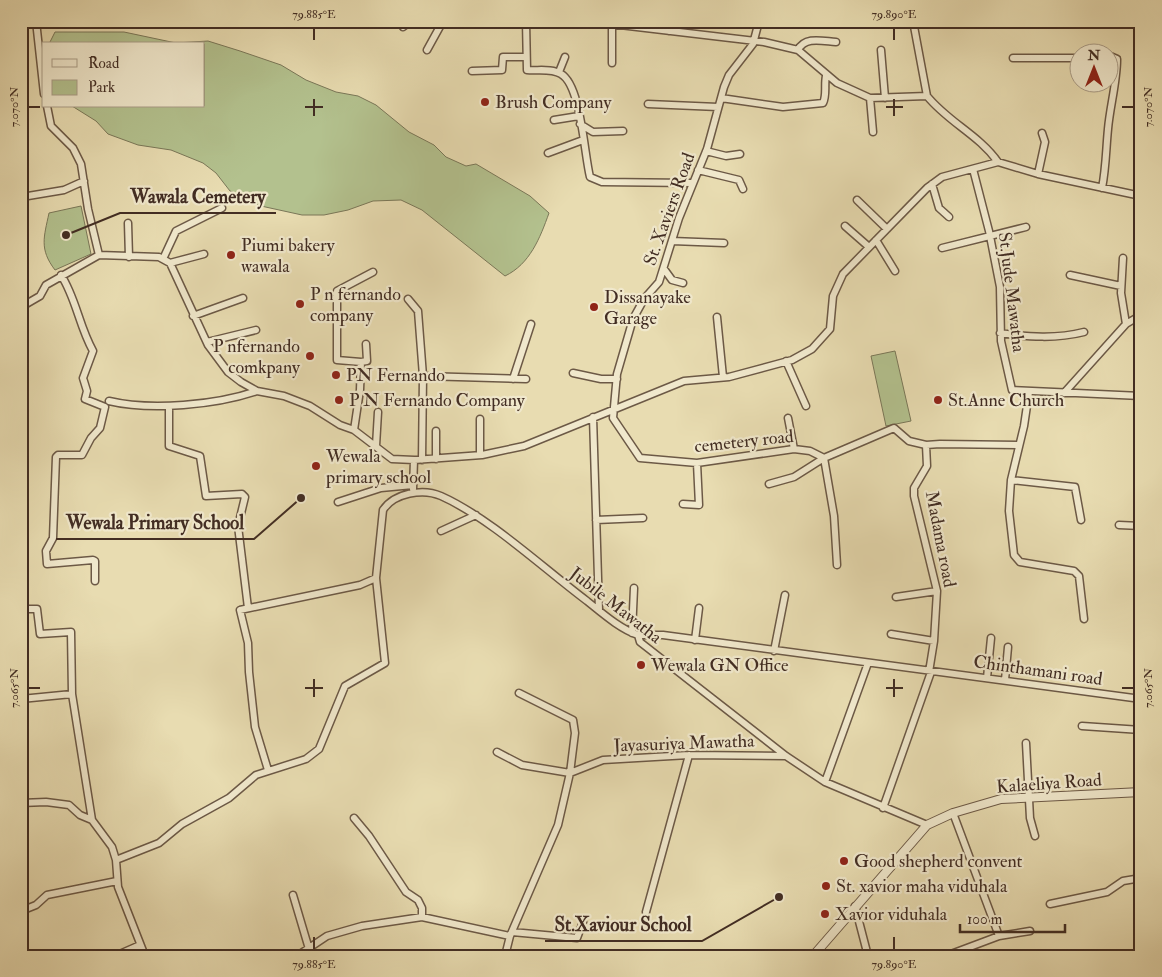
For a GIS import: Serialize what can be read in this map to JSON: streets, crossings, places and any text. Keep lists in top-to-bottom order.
{
  "streets": {
    "street": [
      "St. Xaviers Road",
      "St.Jude Mawatha",
      "cemetery road",
      "Madama road",
      "Jubile Mawatha",
      "Chinthamani road",
      "Jayasuriya Mawatha",
      "Kalaeliya Road"
    ]
  },
  "crossings": [
    ["St. Xaviers Road", "cemetery road"],
    ["Madama road", "Jubile Mawatha"],
    ["Madama road", "Chinthamani road"],
    ["Jubile Mawatha", "Chinthamani road"],
    ["Jubile Mawatha", "Jayasuriya Mawatha"],
    ["Jubile Mawatha", "Kalaeliya Road"]
  ],
  "places": [
    "Brush Company",
    "Wawala Cemetery",
    "Piumi bakery wawala",
    "P n fernando company",
    "Dissanayake Garage",
    "P nfernando comkpany",
    "PN Fernando",
    "P N Fernando Company",
    "St.Anne Church",
    "Wewala primary school",
    "Wewala Primary School",
    "Wewala GN Office",
    "Good shepherd convent",
    "St. xavior maha viduhala",
    "St.Xaviour School",
    "Xavior viduhala"
  ],
  "legend": ["Road", "Park"],
  "scale_bar": "100 m",
  "north": "top",
  "coordinates": [
    "79.885°E",
    "79.890°E",
    "7.070°N",
    "7.065°N"
  ]
}
